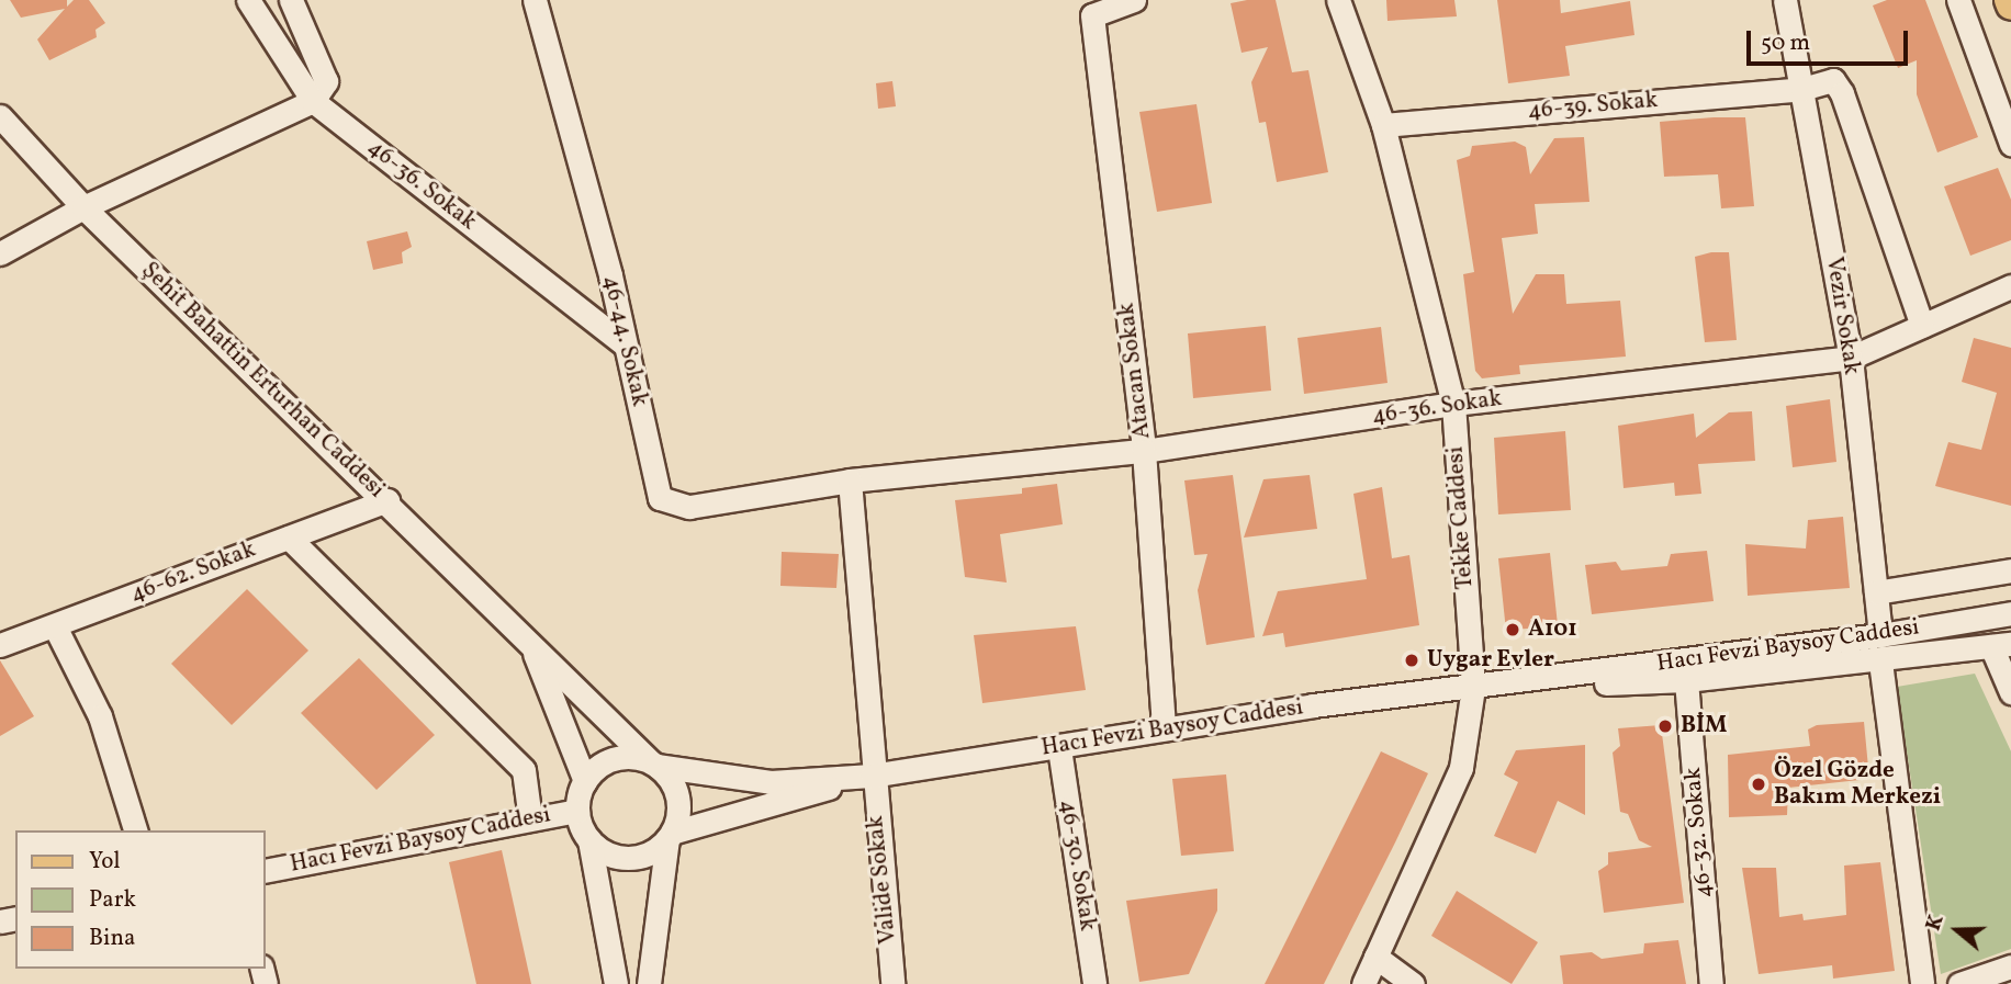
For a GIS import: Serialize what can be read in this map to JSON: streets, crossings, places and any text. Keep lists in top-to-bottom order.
{
  "streets": {
    "street": [
      "46-39. Sokak",
      "46-36. Sokak",
      "Vezir Sokak",
      "46-44. Sokak",
      "Atacan Sokak",
      "Şehit Bahattin Erturhan Caddesi",
      "Tekke Caddesi",
      "46-62. Sokak",
      "Hacı Fevzi Baysoy Caddesi",
      "46-32. Sokak",
      "46-30. Sokak",
      "Valide Sokak"
    ]
  },
  "crossings": [
    ["46-39. Sokak", "46-36. Sokak"],
    ["46-39. Sokak", "Vezir Sokak"],
    ["46-39. Sokak", "Tekke Caddesi"],
    ["46-36. Sokak", "Vezir Sokak"],
    ["46-36. Sokak", "46-44. Sokak"],
    ["46-36. Sokak", "Atacan Sokak"],
    ["46-36. Sokak", "Tekke Caddesi"],
    ["46-36. Sokak", "Valide Sokak"],
    ["Vezir Sokak", "Hacı Fevzi Baysoy Caddesi"],
    ["46-44. Sokak", "Valide Sokak"],
    ["Atacan Sokak", "Hacı Fevzi Baysoy Caddesi"],
    ["Şehit Bahattin Erturhan Caddesi", "46-62. Sokak"],
    ["Şehit Bahattin Erturhan Caddesi", "Hacı Fevzi Baysoy Caddesi"],
    ["Tekke Caddesi", "Hacı Fevzi Baysoy Caddesi"],
    ["Hacı Fevzi Baysoy Caddesi", "46-32. Sokak"],
    ["Hacı Fevzi Baysoy Caddesi", "46-30. Sokak"],
    ["Hacı Fevzi Baysoy Caddesi", "Valide Sokak"]
  ],
  "places": [
    "A101",
    "Uygar Evler",
    "BİM",
    "Özel Gözde Bakım Merkezi"
  ],
  "legend": ["Yol", "Park", "Bina"],
  "scale_bar": "50 m",
  "north": "left"
}
